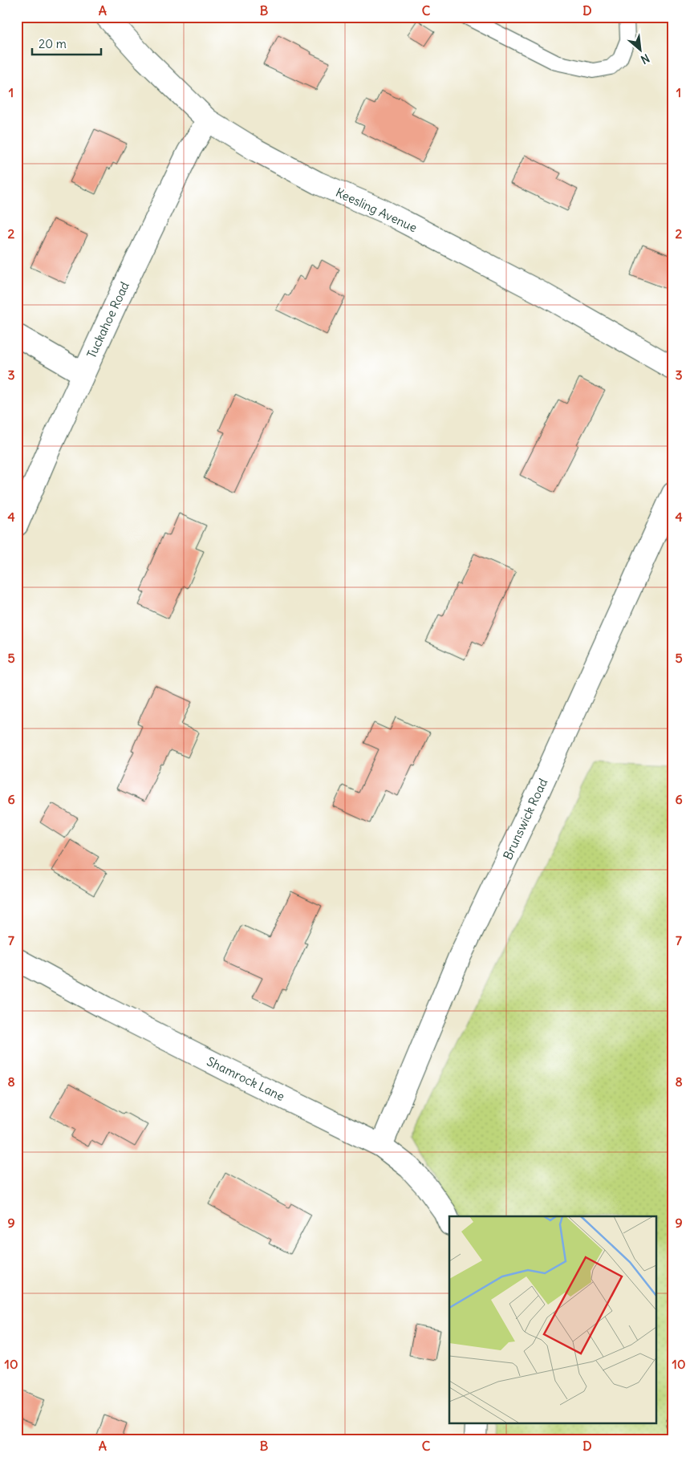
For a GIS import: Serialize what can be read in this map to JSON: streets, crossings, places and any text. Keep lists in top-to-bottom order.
{
  "streets": {
    "street": [
      "Keesling Avenue",
      "Tuckahoe Road",
      "Brunswick Road",
      "Shamrock Lane"
    ]
  },
  "crossings": [
    ["Keesling Avenue", "Tuckahoe Road"],
    ["Brunswick Road", "Shamrock Lane"]
  ],
  "scale_bar": "20 m",
  "north": "bottom right",
  "grid": {
    "columns": [
      "A",
      "B",
      "C",
      "D"
    ],
    "rows": [
      "1",
      "2",
      "3",
      "4",
      "5",
      "6",
      "7",
      "8",
      "9",
      "10"
    ]
  }
}
